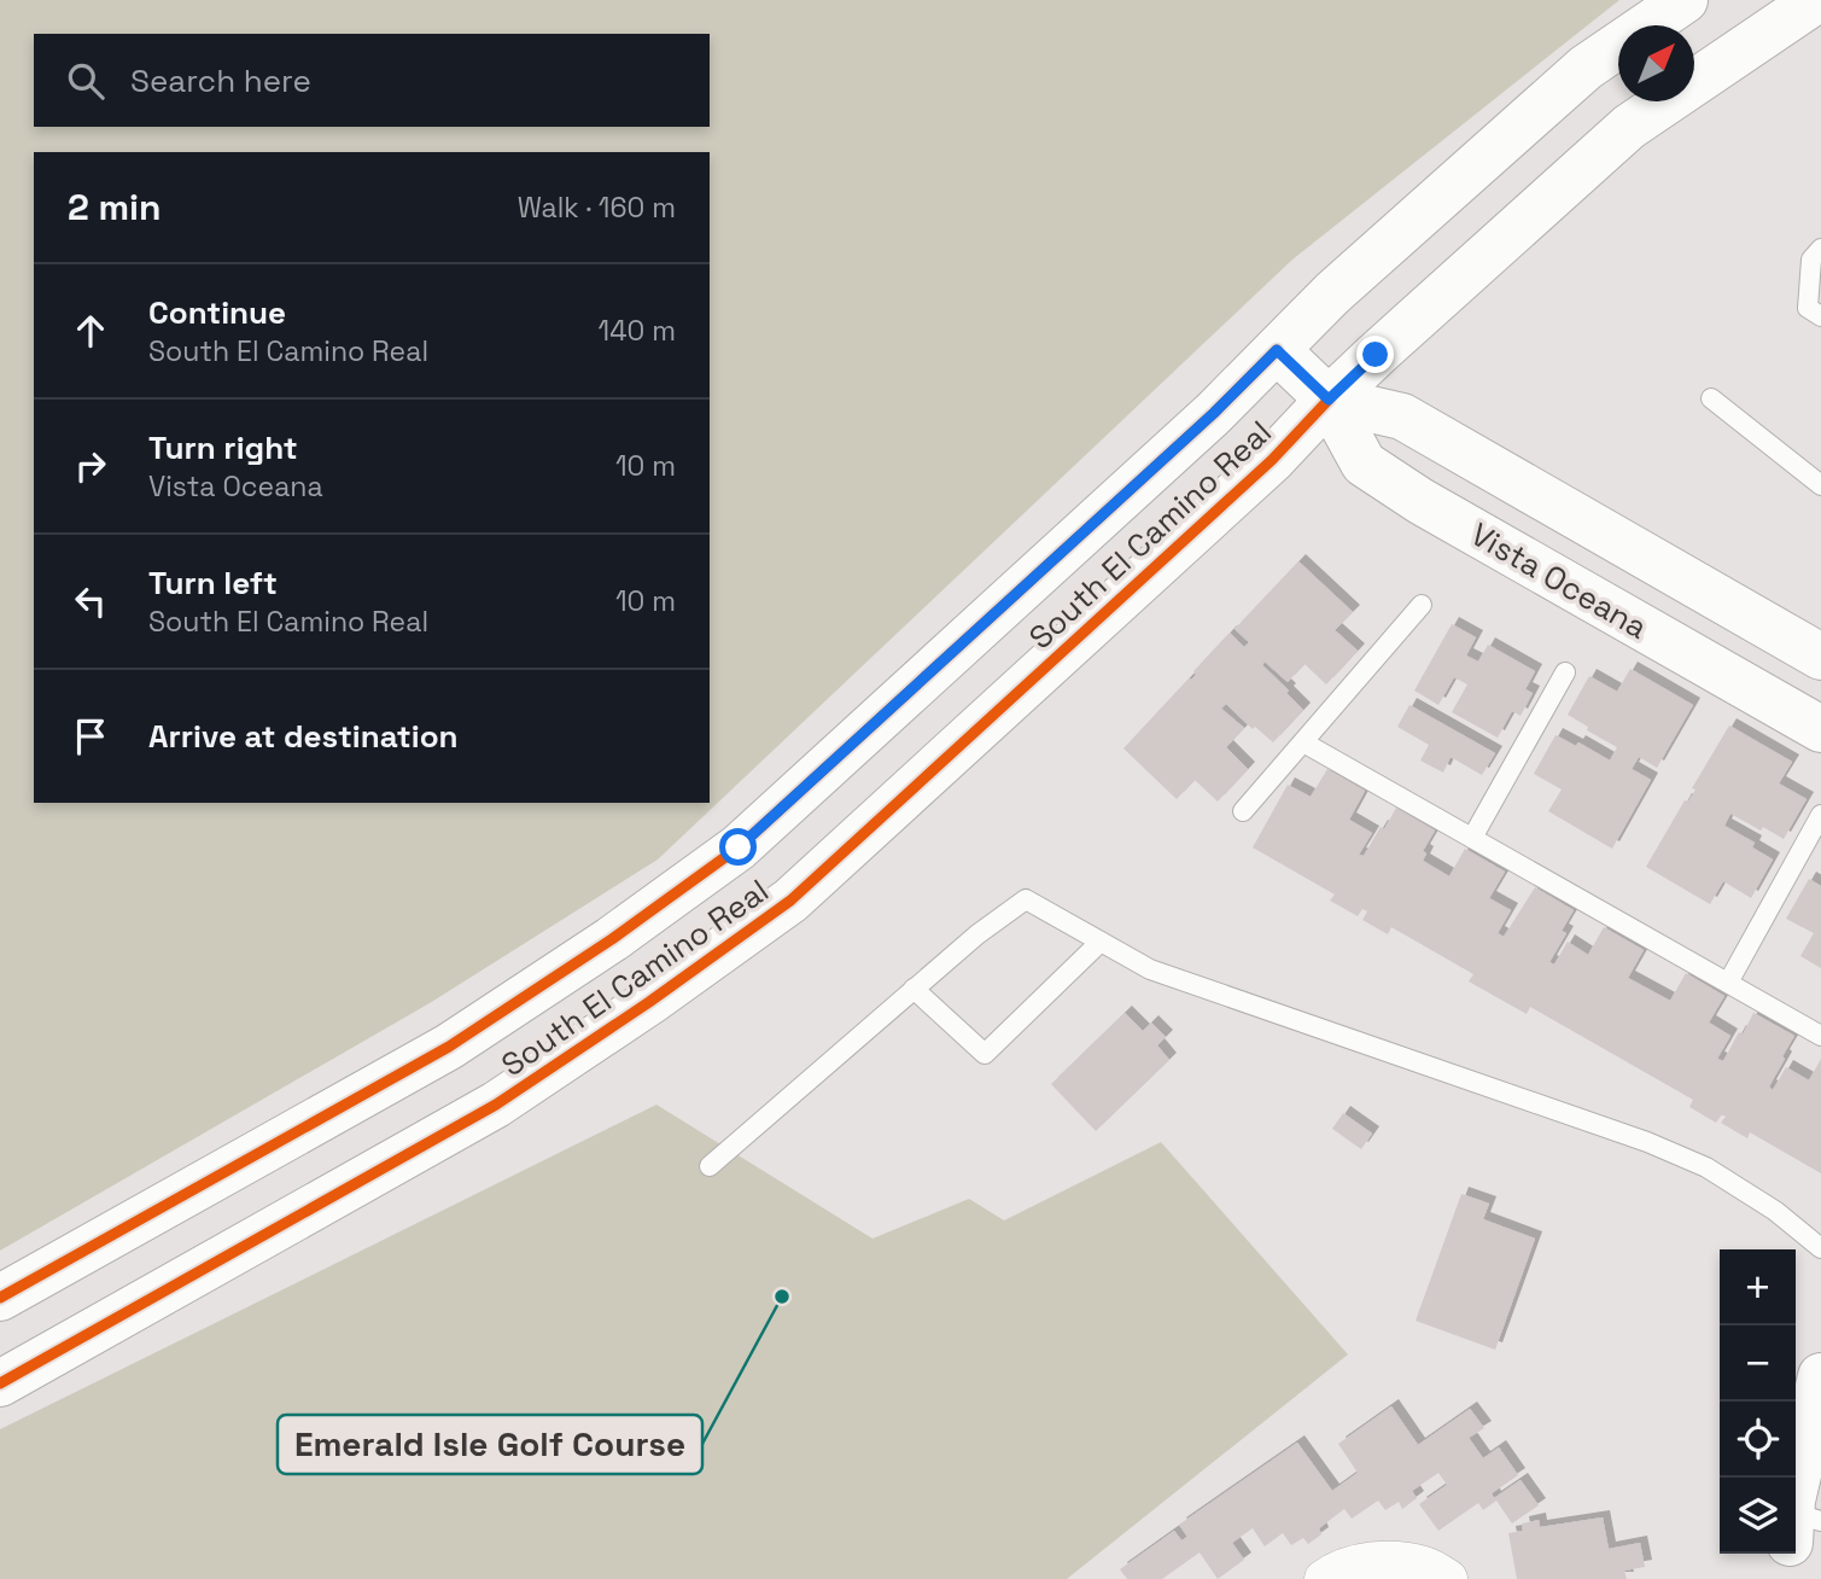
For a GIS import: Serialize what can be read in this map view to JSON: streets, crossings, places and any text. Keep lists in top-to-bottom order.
{
  "streets": {
    "main road": ["South El Camino Real", "Vista Oceana"]
  },
  "crossings": [
    ["South El Camino Real", "Vista Oceana"]
  ],
  "places": ["Emerald Isle Golf Course"],
  "north": "top right",
  "page": {
    "search": "Search here",
    "heading": ["2 min", "Walk · 160 m"],
    "list": [
      ["Continue", "South El Camino Real", "140 m"],
      ["Turn right", "Vista Oceana", "10 m"],
      ["Turn left", "South El Camino Real", "10 m"],
      "Arrive at destination"
    ],
    "map_buttons": ["+", "−"]
  }
}
